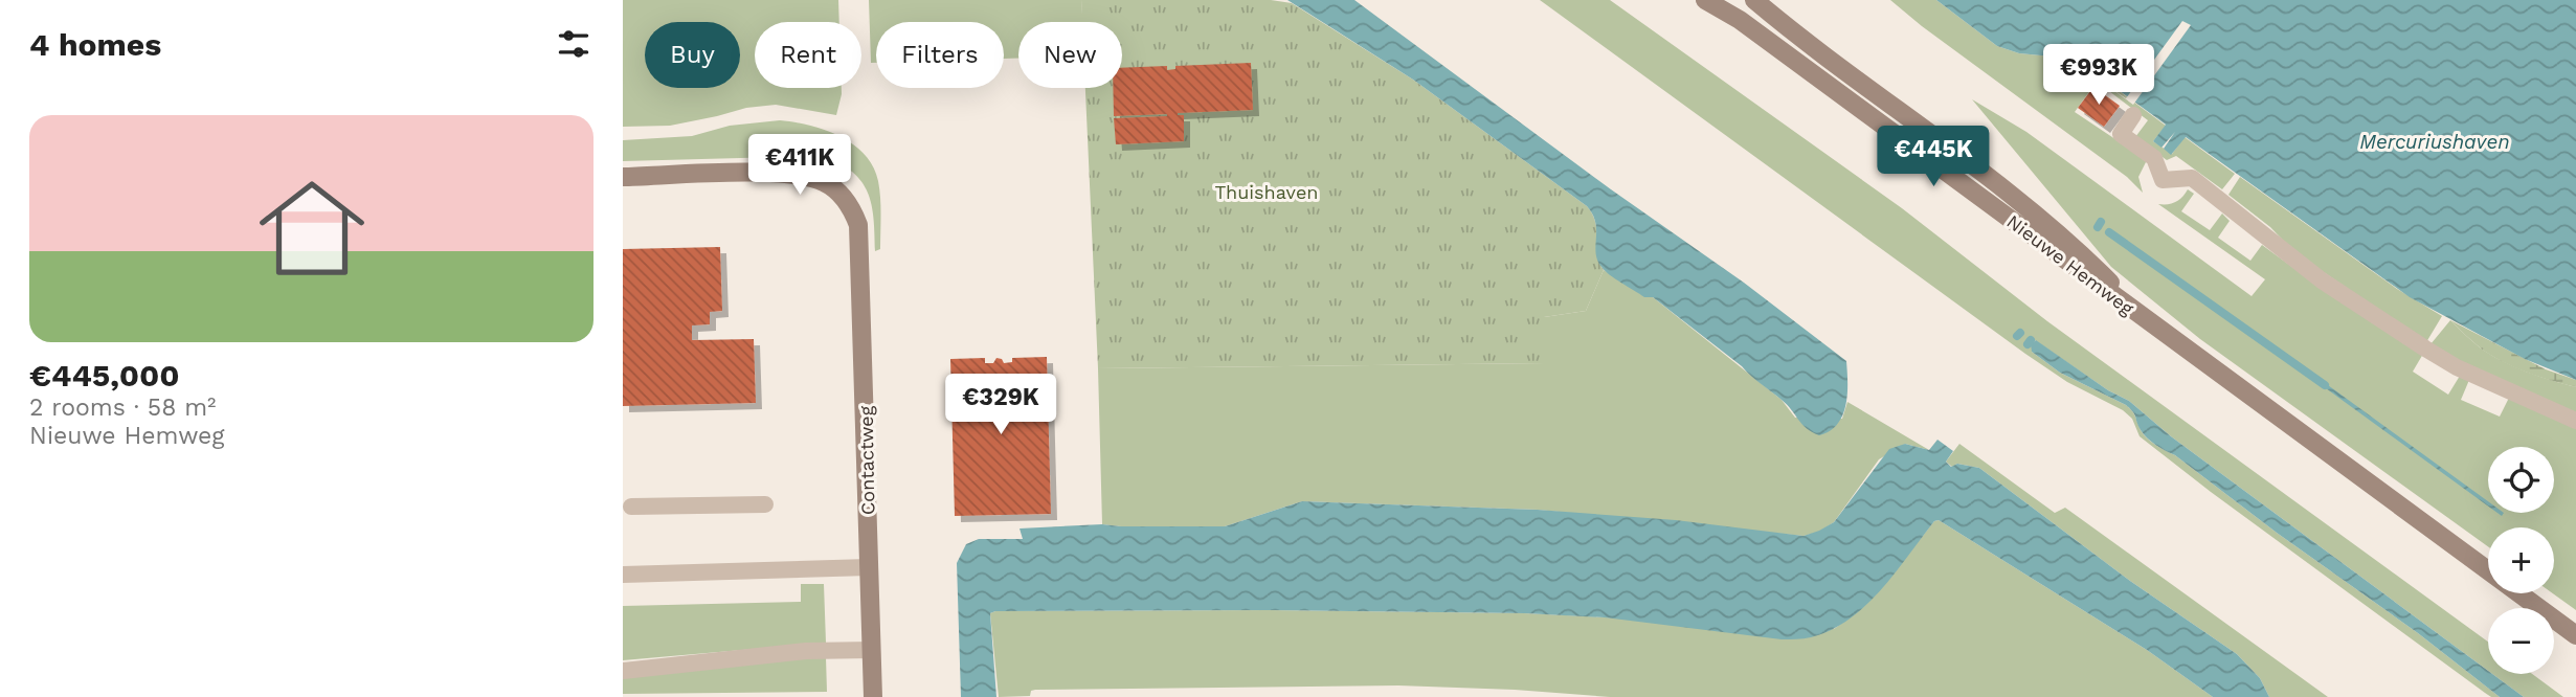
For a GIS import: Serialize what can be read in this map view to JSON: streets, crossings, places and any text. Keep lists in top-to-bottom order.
{
  "streets": {
    "main road": ["Nieuwe Hemweg", "Contactweg"]
  },
  "water": ["Mercuriushaven"],
  "parks": ["Thuishaven"],
  "page": {
    "heading": "4 homes",
    "chip": [
      "Buy",
      "Rent",
      "Filters",
      "New"
    ],
    "price": [
      "€993K",
      "€445K",
      "€411K",
      "€329K"
    ],
    "list": [
      {
        "name": "€445,000",
        "note": "2 rooms · 58 m² · Nieuwe Hemweg"
      }
    ],
    "map_buttons": ["+", "−"]
  }
}
